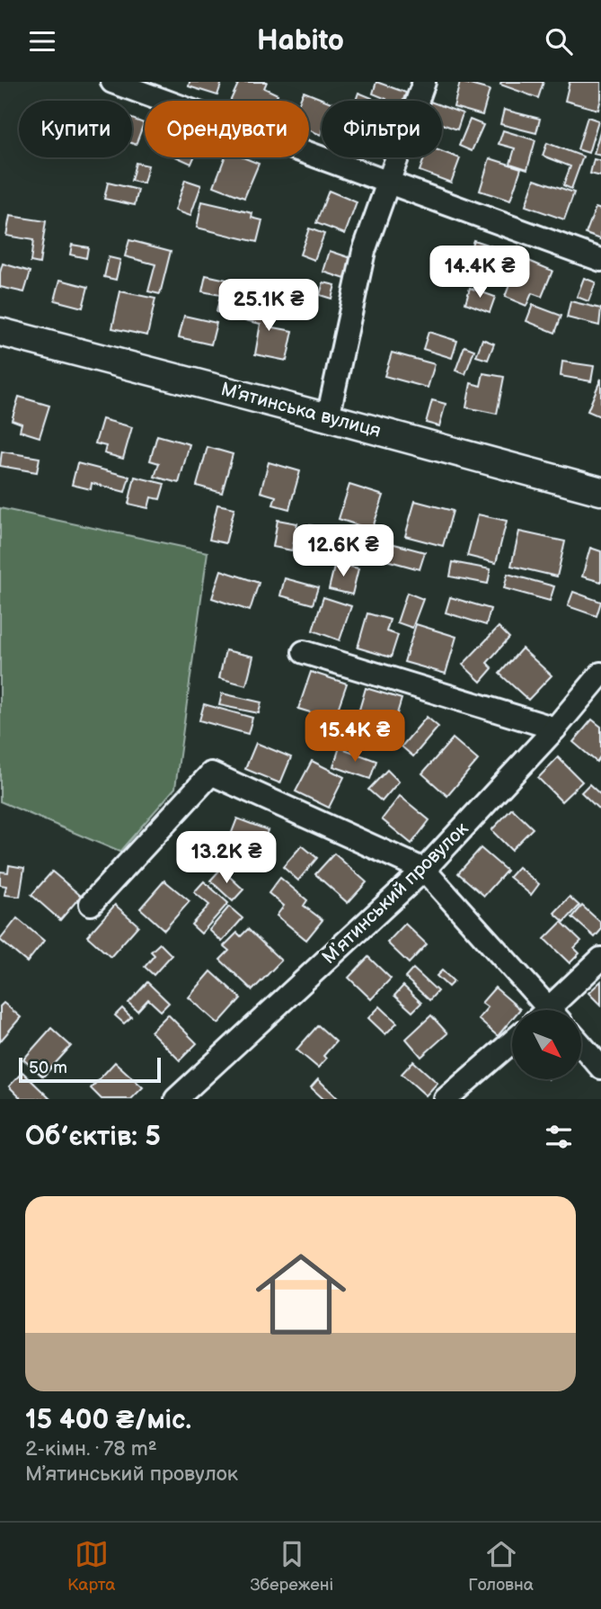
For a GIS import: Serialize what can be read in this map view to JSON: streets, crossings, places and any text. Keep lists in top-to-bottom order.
{
  "streets": {
    "street": ["Мʼятинська вулиця", "Мʼятинський провулок"]
  },
  "scale_bar": "50 m",
  "north": "bottom right",
  "page": {
    "header": "Habito",
    "chip": ["Купити", "Орендувати", "Фільтри"],
    "price": [
      "14.4K ₴",
      "25.1K ₴",
      "12.6K ₴",
      "15.4K ₴",
      "13.2K ₴"
    ],
    "scale": "50 m",
    "heading": "Об’єктів: 5",
    "list": [
      {
        "name": "15 400 ₴/міс.",
        "note": "2-кімн. · 78 m² · Мʼятинський провулок"
      }
    ],
    "tabs": ["Карта", "Збережені", "Головна"]
  }
}
